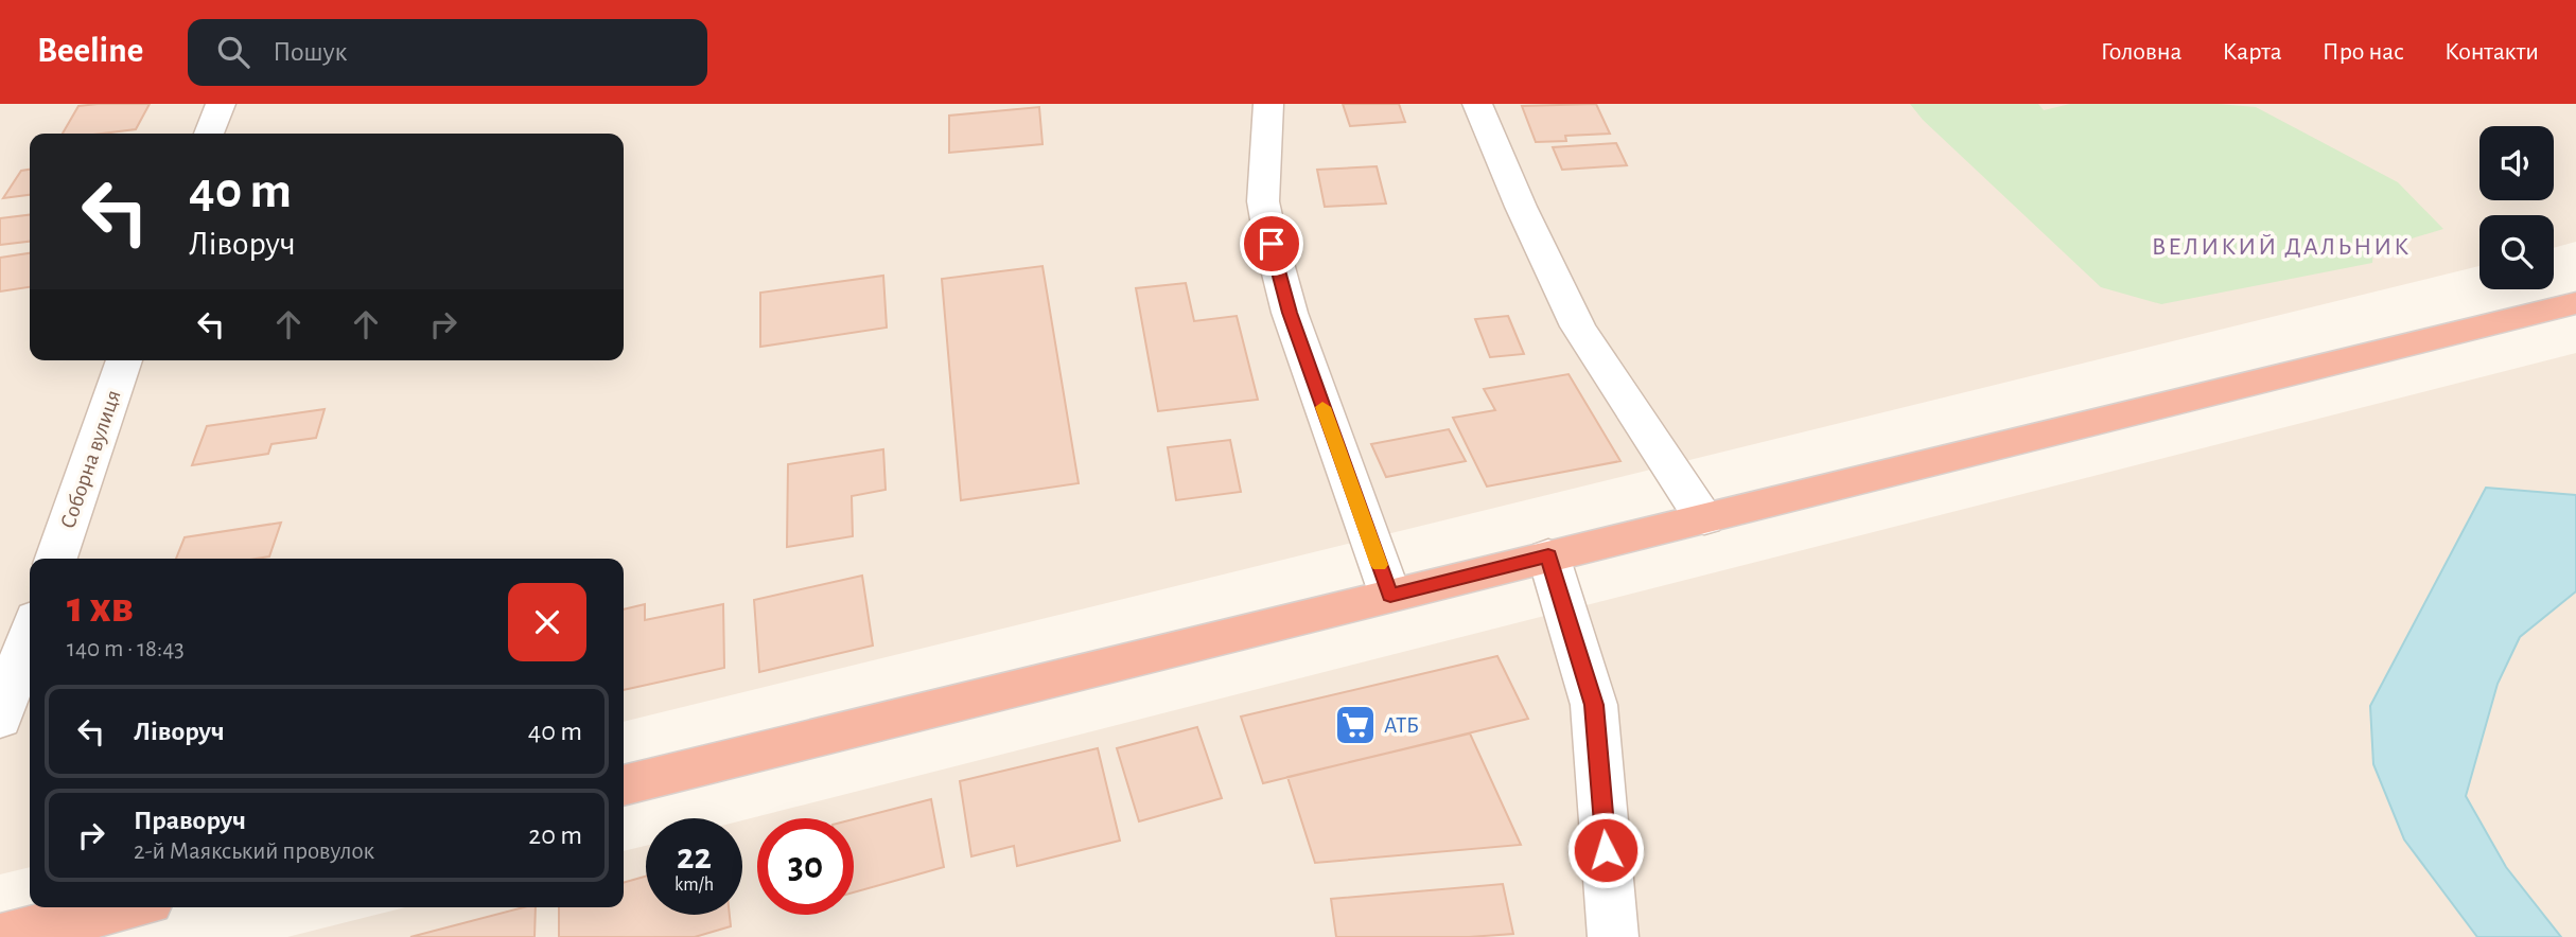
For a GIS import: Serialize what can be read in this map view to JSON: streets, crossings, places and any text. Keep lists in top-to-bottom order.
{
  "streets": {
    "street": ["Соборна вулиця"]
  },
  "districts": ["ВЕЛИКИЙ ДАЛЬНИК"],
  "places": {
    "supermarket": ["АТБ"]
  },
  "page": {
    "header": "Beeline",
    "search": "Пошук",
    "nav": [
      "Головна",
      "Карта",
      "Про нас",
      "Контакти"
    ],
    "turn": ["40 m", "Ліворуч"],
    "heading": ["1 хв", "140 m · 18:43"],
    "list": [
      {
        "name": "Ліворуч",
        "value": "40 m"
      },
      {
        "name": "Праворуч",
        "note": "2-й Маякський провулок",
        "value": "20 m"
      }
    ],
    "speed": "22 km/h",
    "limit": "30"
  }
}
